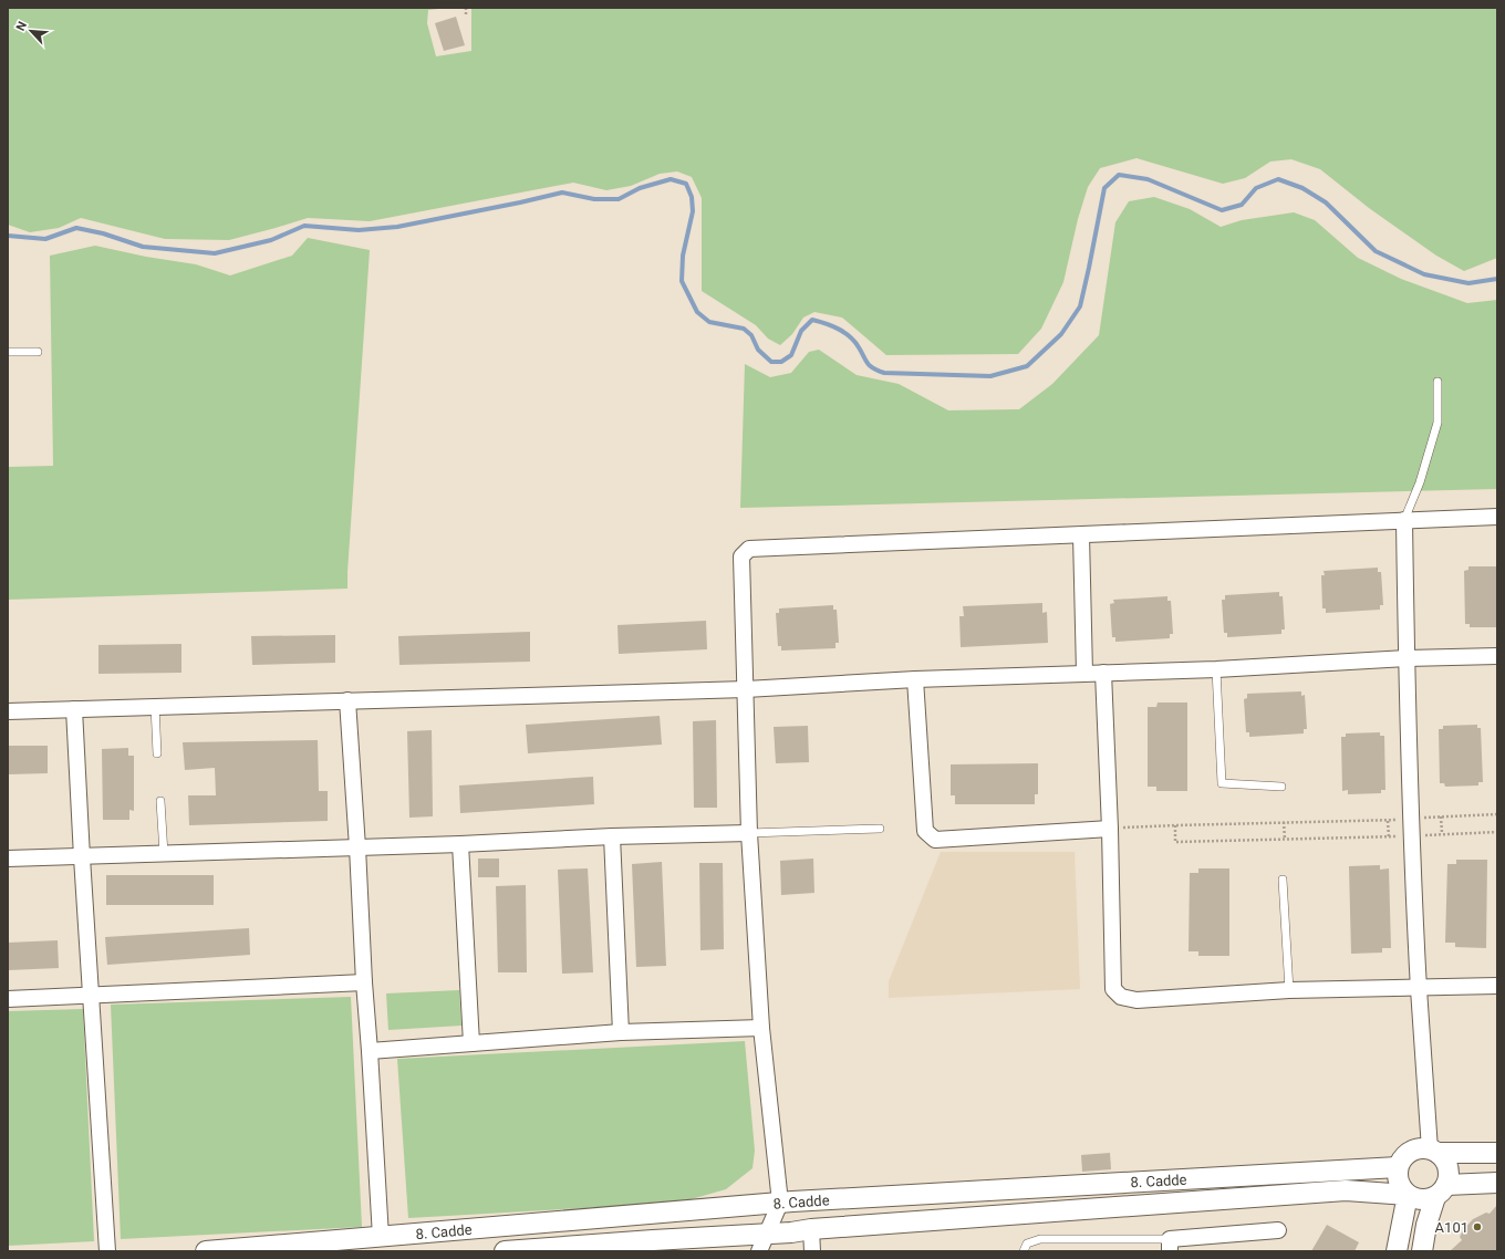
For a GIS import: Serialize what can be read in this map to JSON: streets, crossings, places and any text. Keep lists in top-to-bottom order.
{
  "streets": {
    "street": ["8. Cadde"]
  },
  "places": ["A101"],
  "north": "top left"
}
